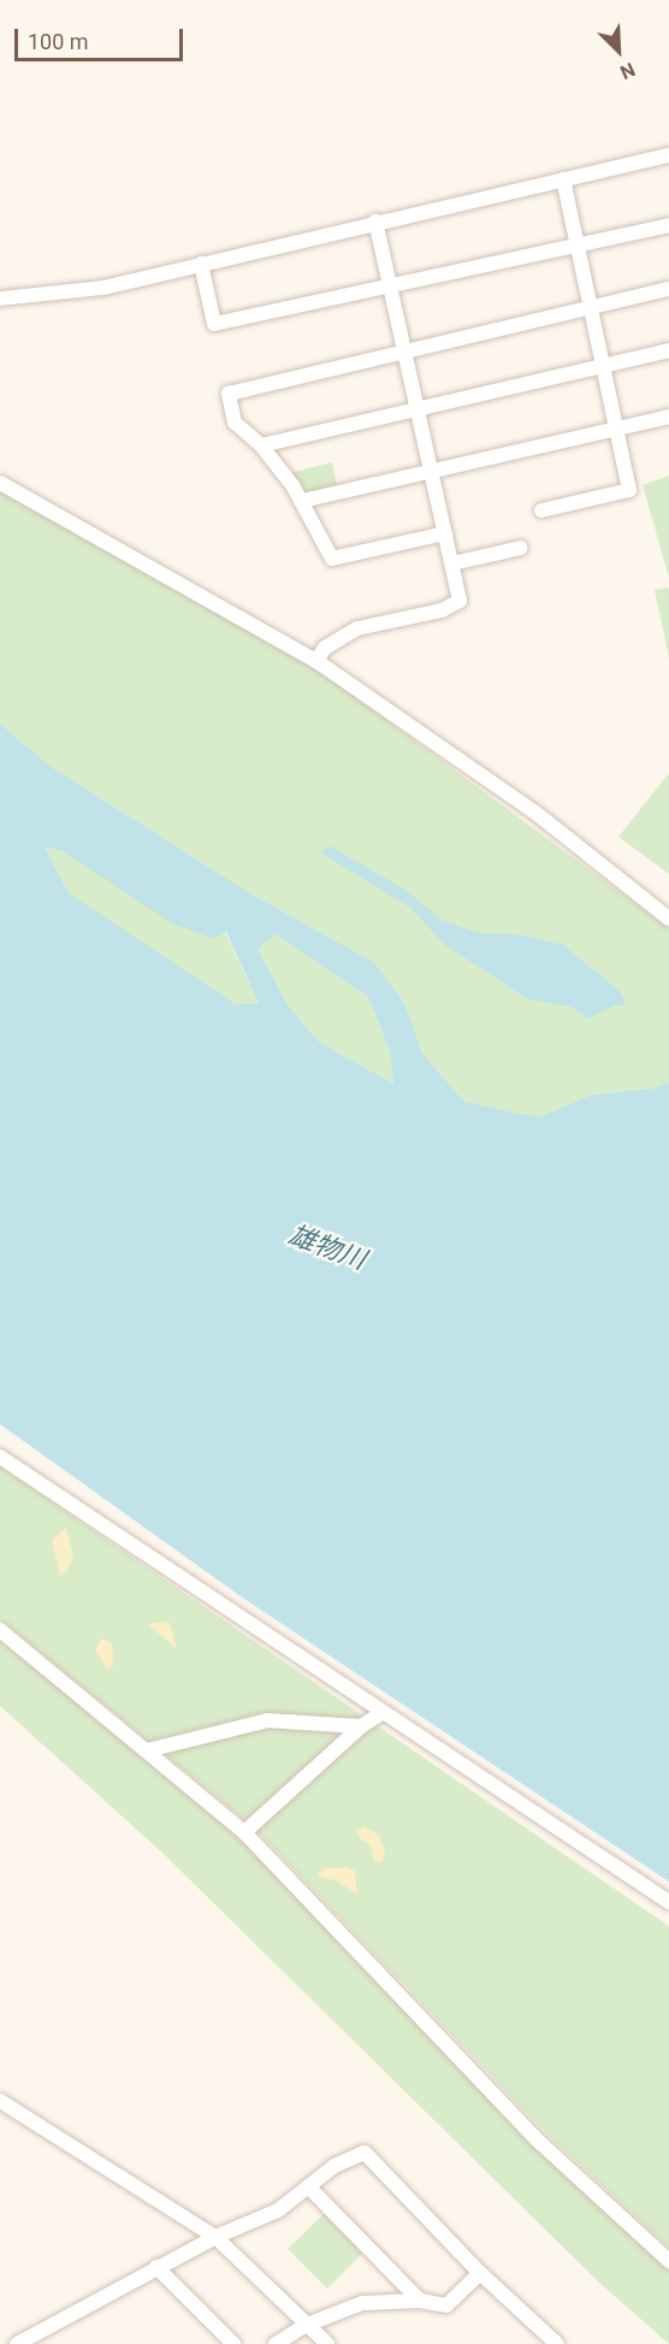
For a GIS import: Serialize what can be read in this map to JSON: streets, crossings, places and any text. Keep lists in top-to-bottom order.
{
  "water": ["雄物川"],
  "scale_bar": "100 m",
  "north": "bottom right"
}
